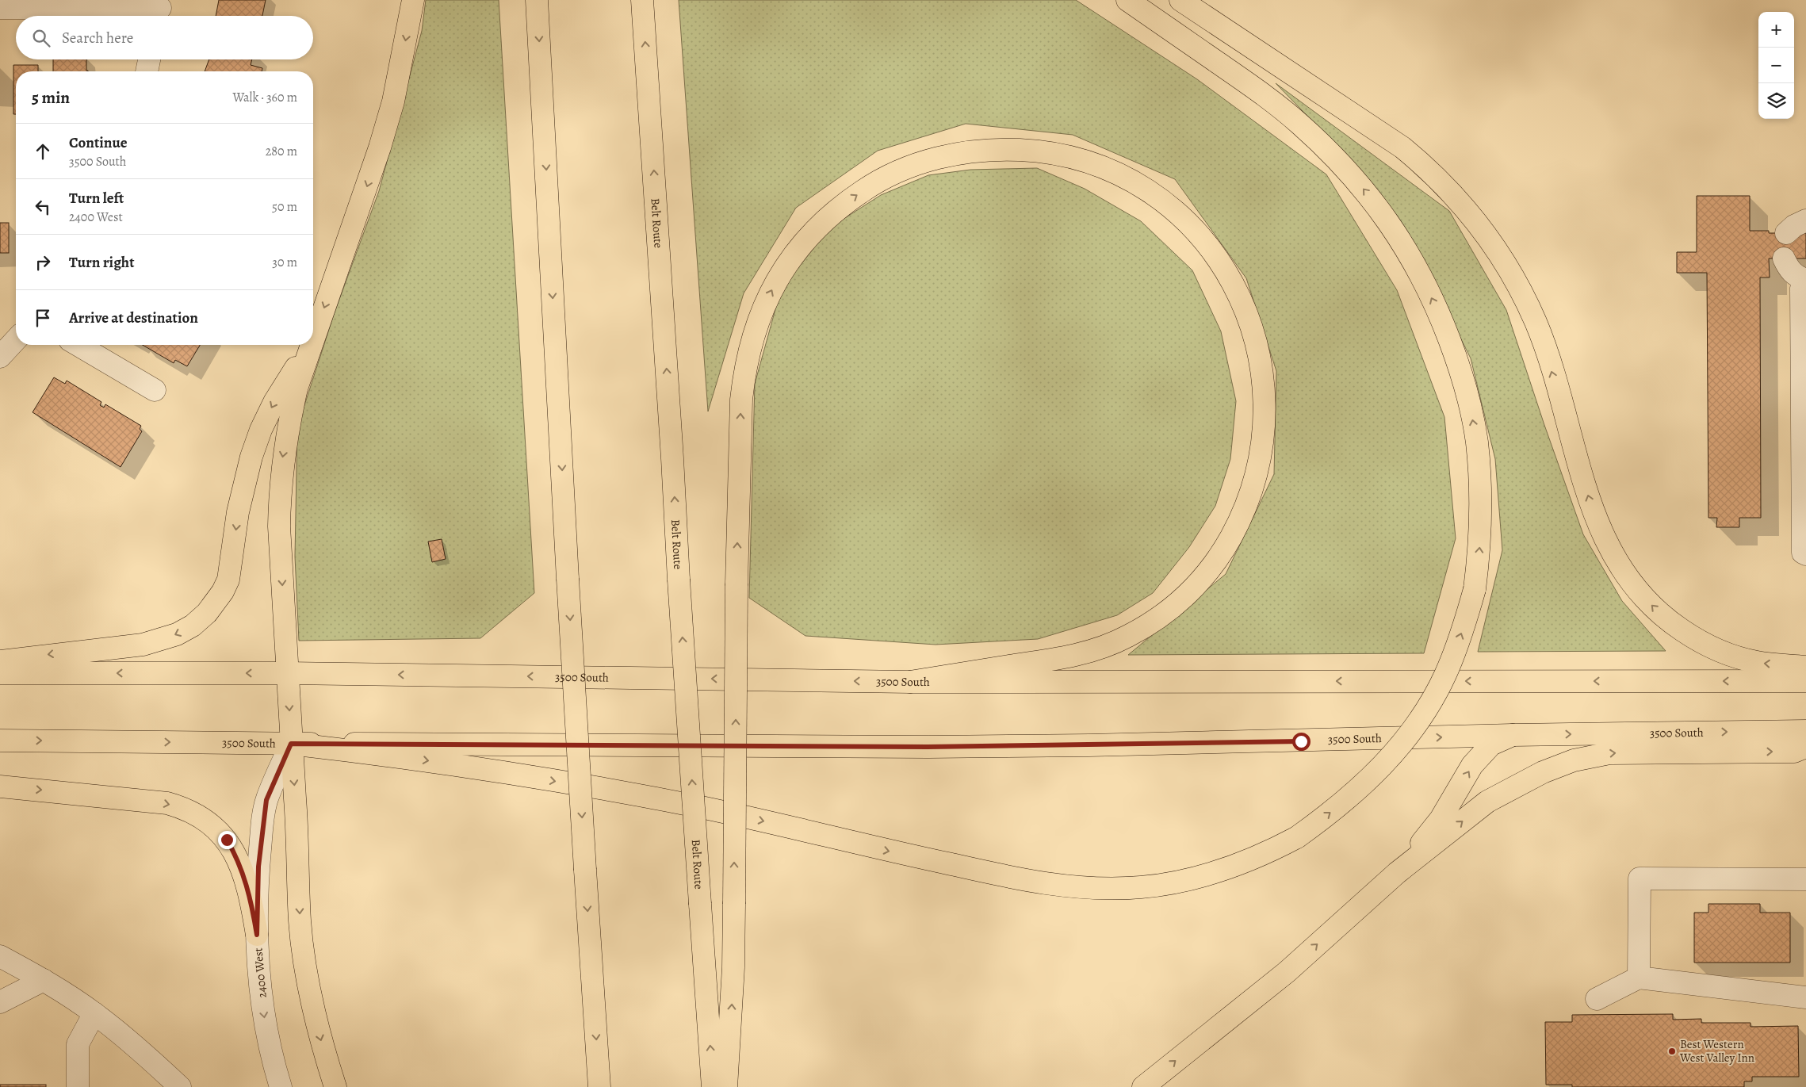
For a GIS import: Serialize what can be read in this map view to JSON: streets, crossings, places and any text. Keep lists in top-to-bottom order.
{
  "streets": {
    "main road": ["Belt Route", "3500 South"],
    "street": ["2400 West"]
  },
  "crossings": [
    ["3500 South", "2400 West"]
  ],
  "places": ["Best Western West Valley Inn"],
  "page": {
    "map_buttons": ["+", "−"],
    "search": "Search here",
    "heading": ["5 min", "Walk · 360 m"],
    "list": [
      ["Continue", "3500 South", "280 m"],
      ["Turn left", "2400 West", "50 m"],
      ["Turn right", "30 m"],
      "Arrive at destination"
    ]
  }
}
